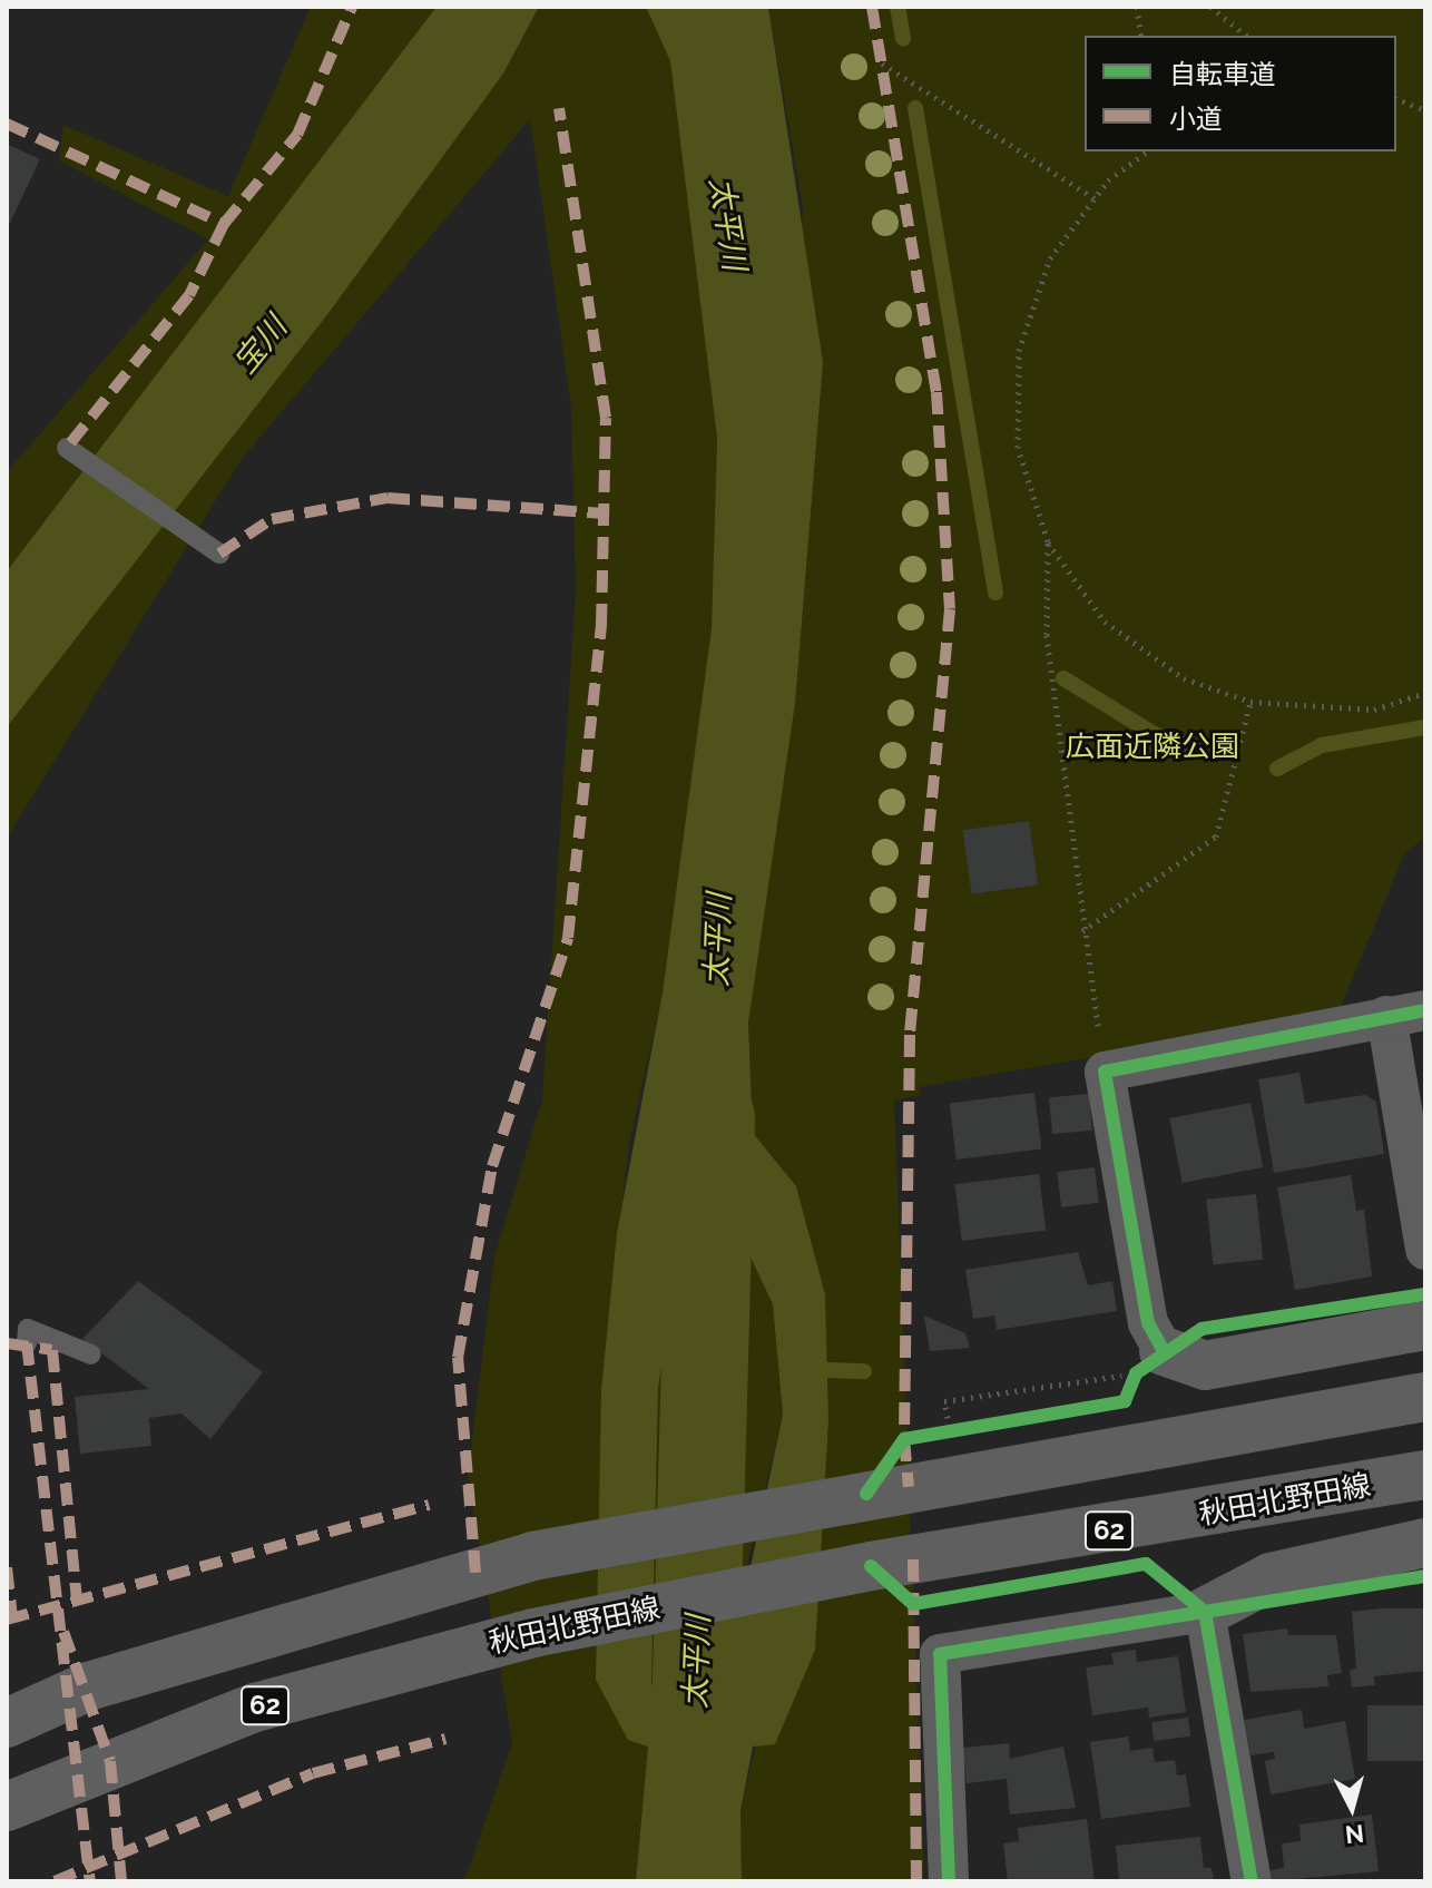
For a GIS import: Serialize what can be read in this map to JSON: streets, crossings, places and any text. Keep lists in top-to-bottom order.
{
  "streets": {
    "main road": ["秋田北野田線", "62"]
  },
  "water": ["太平川", "宝川"],
  "parks": ["広面近隣公園"],
  "legend": ["自転車道", "小道"],
  "north": "bottom"
}
